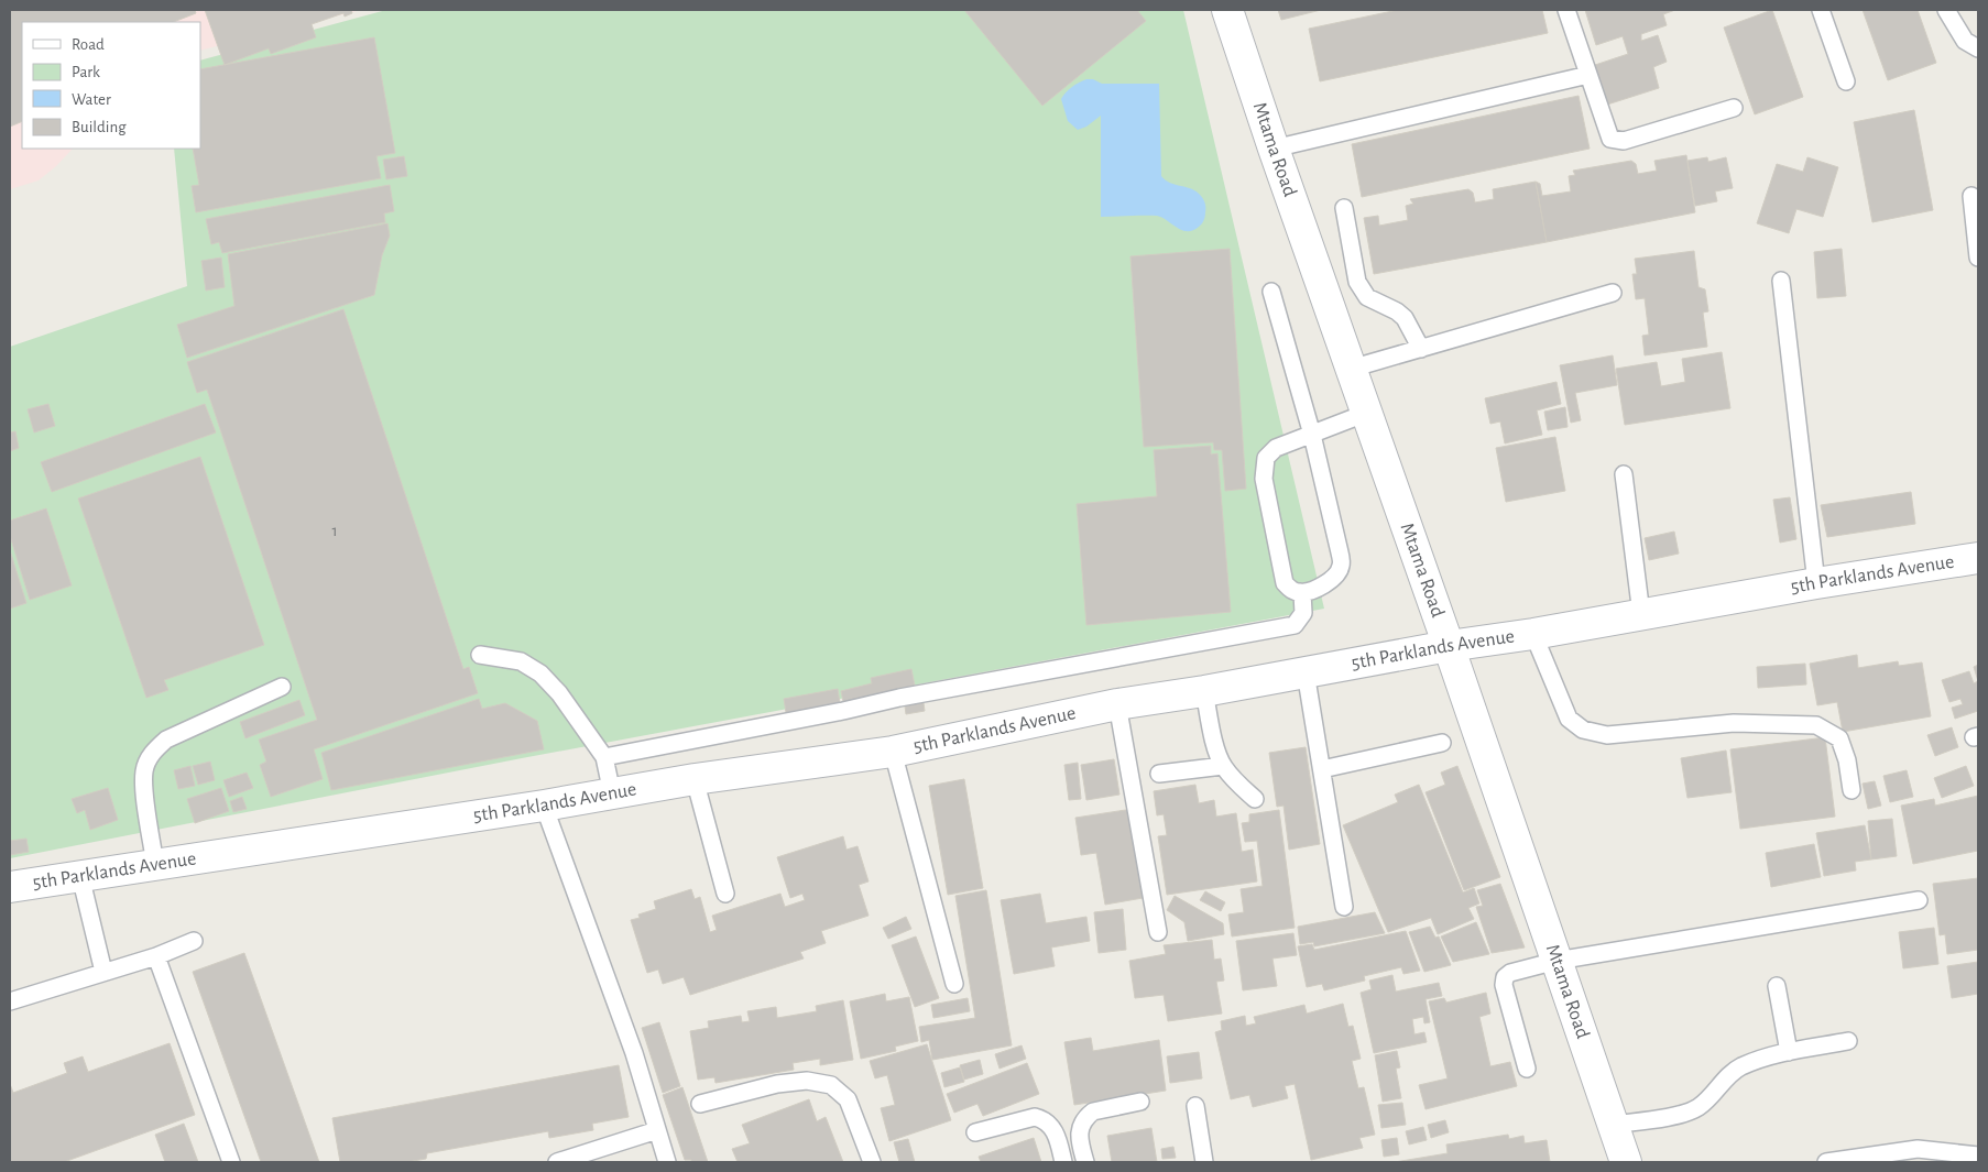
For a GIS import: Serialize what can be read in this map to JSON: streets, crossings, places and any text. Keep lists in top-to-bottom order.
{
  "streets": {
    "street": ["Mtama Road", "5th Parklands Avenue"]
  },
  "crossings": [
    ["Mtama Road", "5th Parklands Avenue"]
  ],
  "house_numbers": ["1"],
  "legend": [
    "Road",
    "Park",
    "Water",
    "Building"
  ]
}
